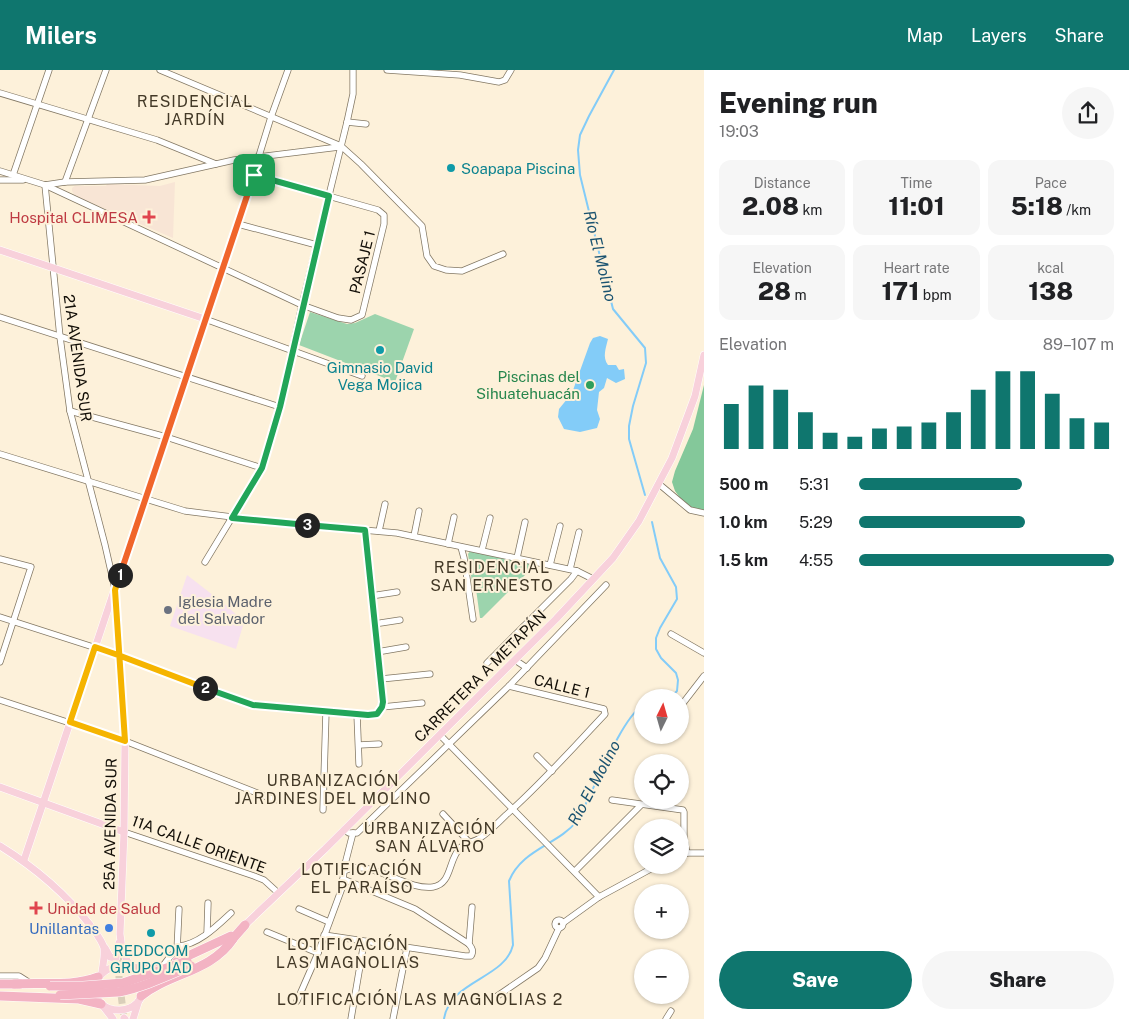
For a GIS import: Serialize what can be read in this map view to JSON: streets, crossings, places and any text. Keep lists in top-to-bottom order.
{
  "streets": {
    "main road": ["CARRETERA A METAPÁN", "25A AVENIDA SUR", "11A CALLE ORIENTE"],
    "street": ["PASAJE 1", "21A AVENIDA SUR", "CALLE 1"]
  },
  "crossings": [
    ["21A AVENIDA SUR", "25A AVENIDA SUR"],
    ["CARRETERA A METAPÁN", "11A CALLE ORIENTE"],
    ["25A AVENIDA SUR", "11A CALLE ORIENTE"]
  ],
  "districts": [
    "RESIDENCIAL JARDÍN",
    "RESIDENCIAL SAN ERNESTO",
    "URBANIZACIÓN JARDINES DEL MOLINO",
    "URBANIZACIÓN SAN ÁLVARO",
    "LOTIFICACIÓN EL PARAÍSO",
    "LOTIFICACIÓN LAS MAGNOLIAS",
    "LOTIFICACIÓN LAS MAGNOLIAS 2"
  ],
  "water": ["Río El Molino"],
  "places": {
    "other": [
      "Soapapa Piscina",
      "Gimnasio David Vega Mojica",
      "Piscinas del Sihuatehuacán",
      "Iglesia Madre del Salvador",
      "Unillantas",
      "REDDCOM GRUPO JAD"
    ],
    "health": ["Hospital CLIMESA", "Unidad de Salud"]
  },
  "north": "top",
  "page": {
    "header": "Milers",
    "nav": ["Map", "Layers", "Share"],
    "heading": ["Evening run", "19:03"],
    "stats": [
      ["Distance", "2.08 km"],
      ["Time", "11:01"],
      ["Pace", "5:18 /km"],
      ["Elevation", "28 m"],
      ["Heart rate", "171 bpm"],
      ["kcal", "138"]
    ],
    "chart": ["Elevation", "89–107 m"],
    "list": [
      {
        "name": "500 m",
        "note": "5:31"
      },
      {
        "name": "1.0 km",
        "note": "5:29"
      },
      {
        "name": "1.5 km",
        "note": "4:55"
      }
    ],
    "pins": ["3", "1", "2"],
    "map_buttons": ["+", "−"],
    "buttons": ["Save", "Share"]
  }
}
